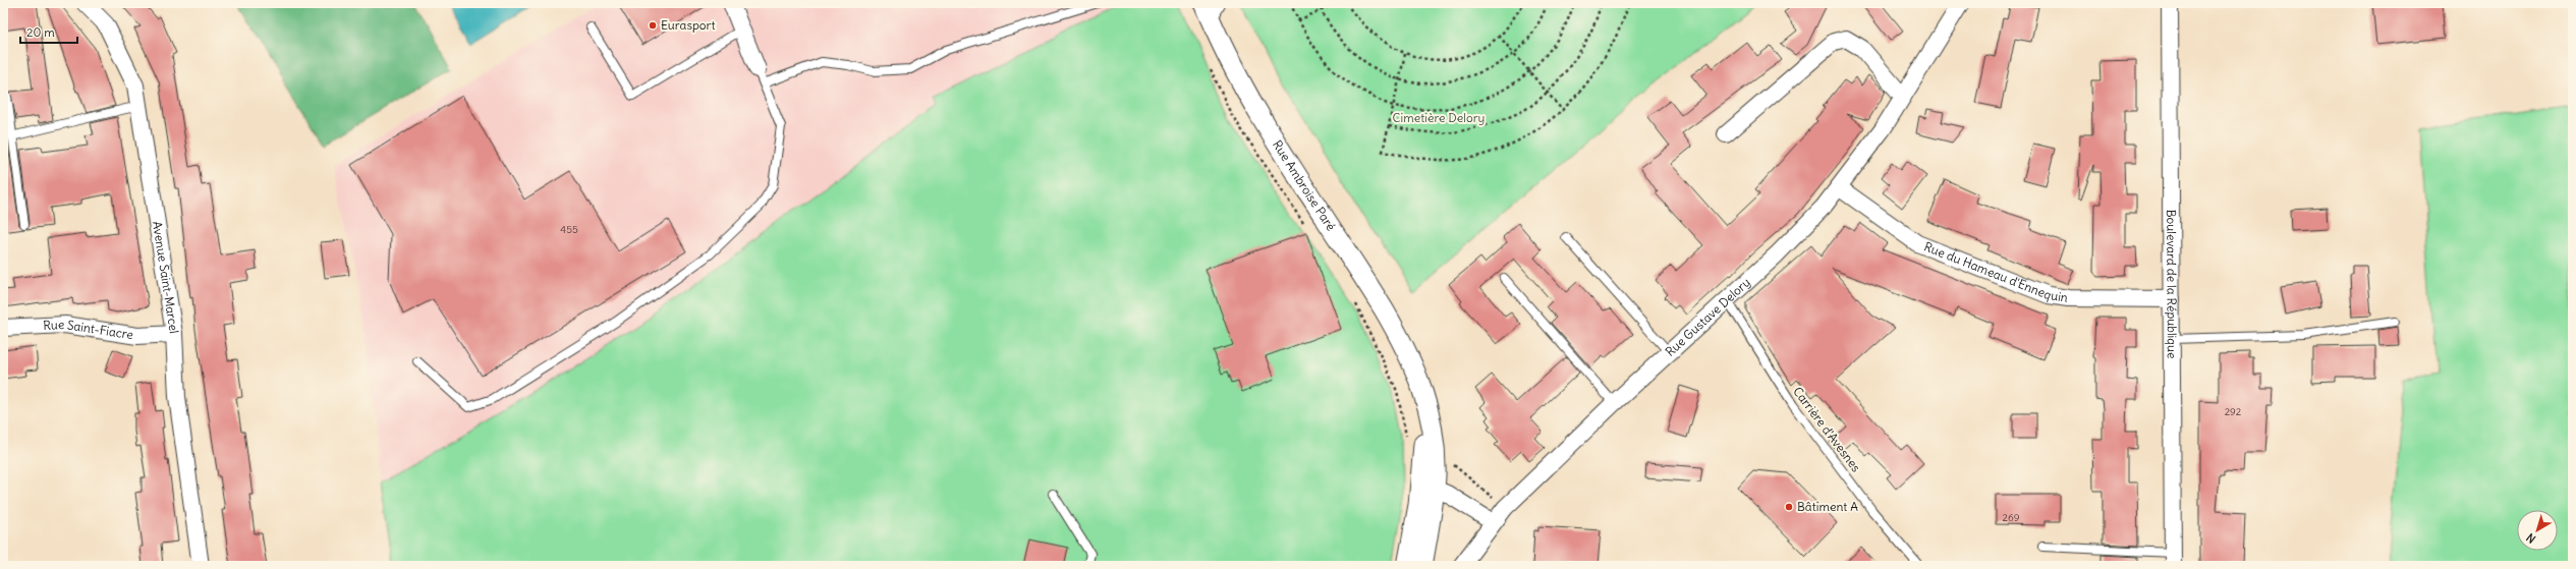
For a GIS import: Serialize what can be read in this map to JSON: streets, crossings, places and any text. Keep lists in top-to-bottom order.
{
  "streets": {
    "street": [
      "Rue Ambroise Paré",
      "Rue du Hameau d'Ennequin",
      "Avenue Saint-Marcel",
      "Boulevard de la République",
      "Rue Gustave Delory",
      "Rue Saint-Fiacre"
    ],
    "lane": ["Carrière d'Avesnes"]
  },
  "crossings": [
    ["Rue du Hameau d'Ennequin", "Boulevard de la République"],
    ["Rue du Hameau d'Ennequin", "Rue Gustave Delory"],
    ["Avenue Saint-Marcel", "Rue Saint-Fiacre"],
    ["Rue Gustave Delory", "Carrière d'Avesnes"]
  ],
  "parks": ["Cimetière Delory"],
  "places": ["Eurasport", "Bâtiment A"],
  "house_numbers": ["455", "292", "269"],
  "scale_bar": "20 m",
  "north": "bottom left"
}
